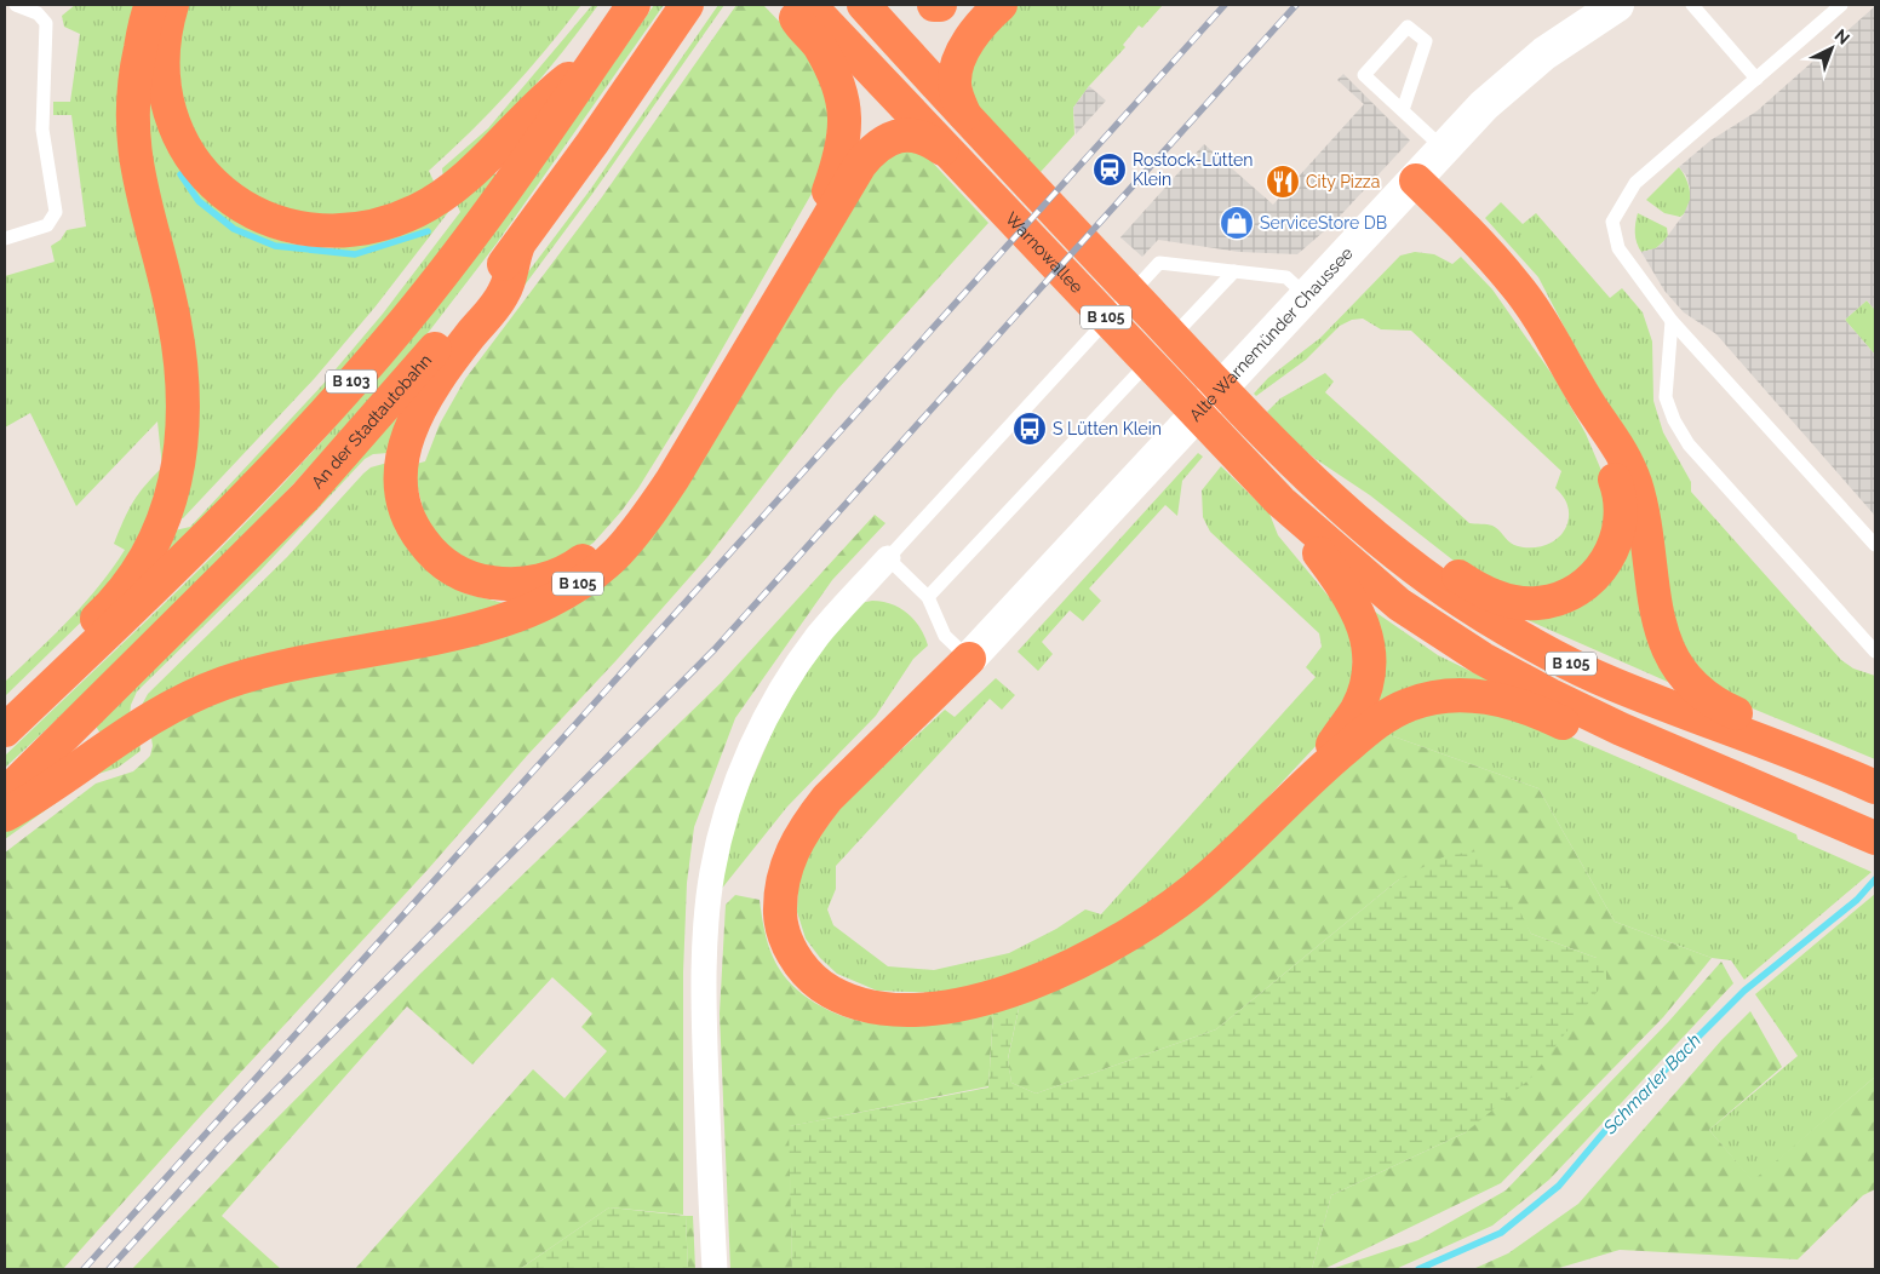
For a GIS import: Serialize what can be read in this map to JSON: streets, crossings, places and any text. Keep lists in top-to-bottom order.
{
  "streets": {
    "highway": [
      "Warnowallee",
      "B 105",
      "B 103",
      "An der Stadtautobahn"
    ],
    "street": ["Alte Warnemünder Chaussee"]
  },
  "crossings": [
    ["Warnowallee", "B 105"]
  ],
  "water": ["Schmarler Bach"],
  "places": {
    "station": ["Rostock-Lütten Klein"],
    "restaurant": ["City Pizza"],
    "shop": ["ServiceStore DB"],
    "bus stop": ["S Lütten Klein"]
  },
  "north": "top right"
}
